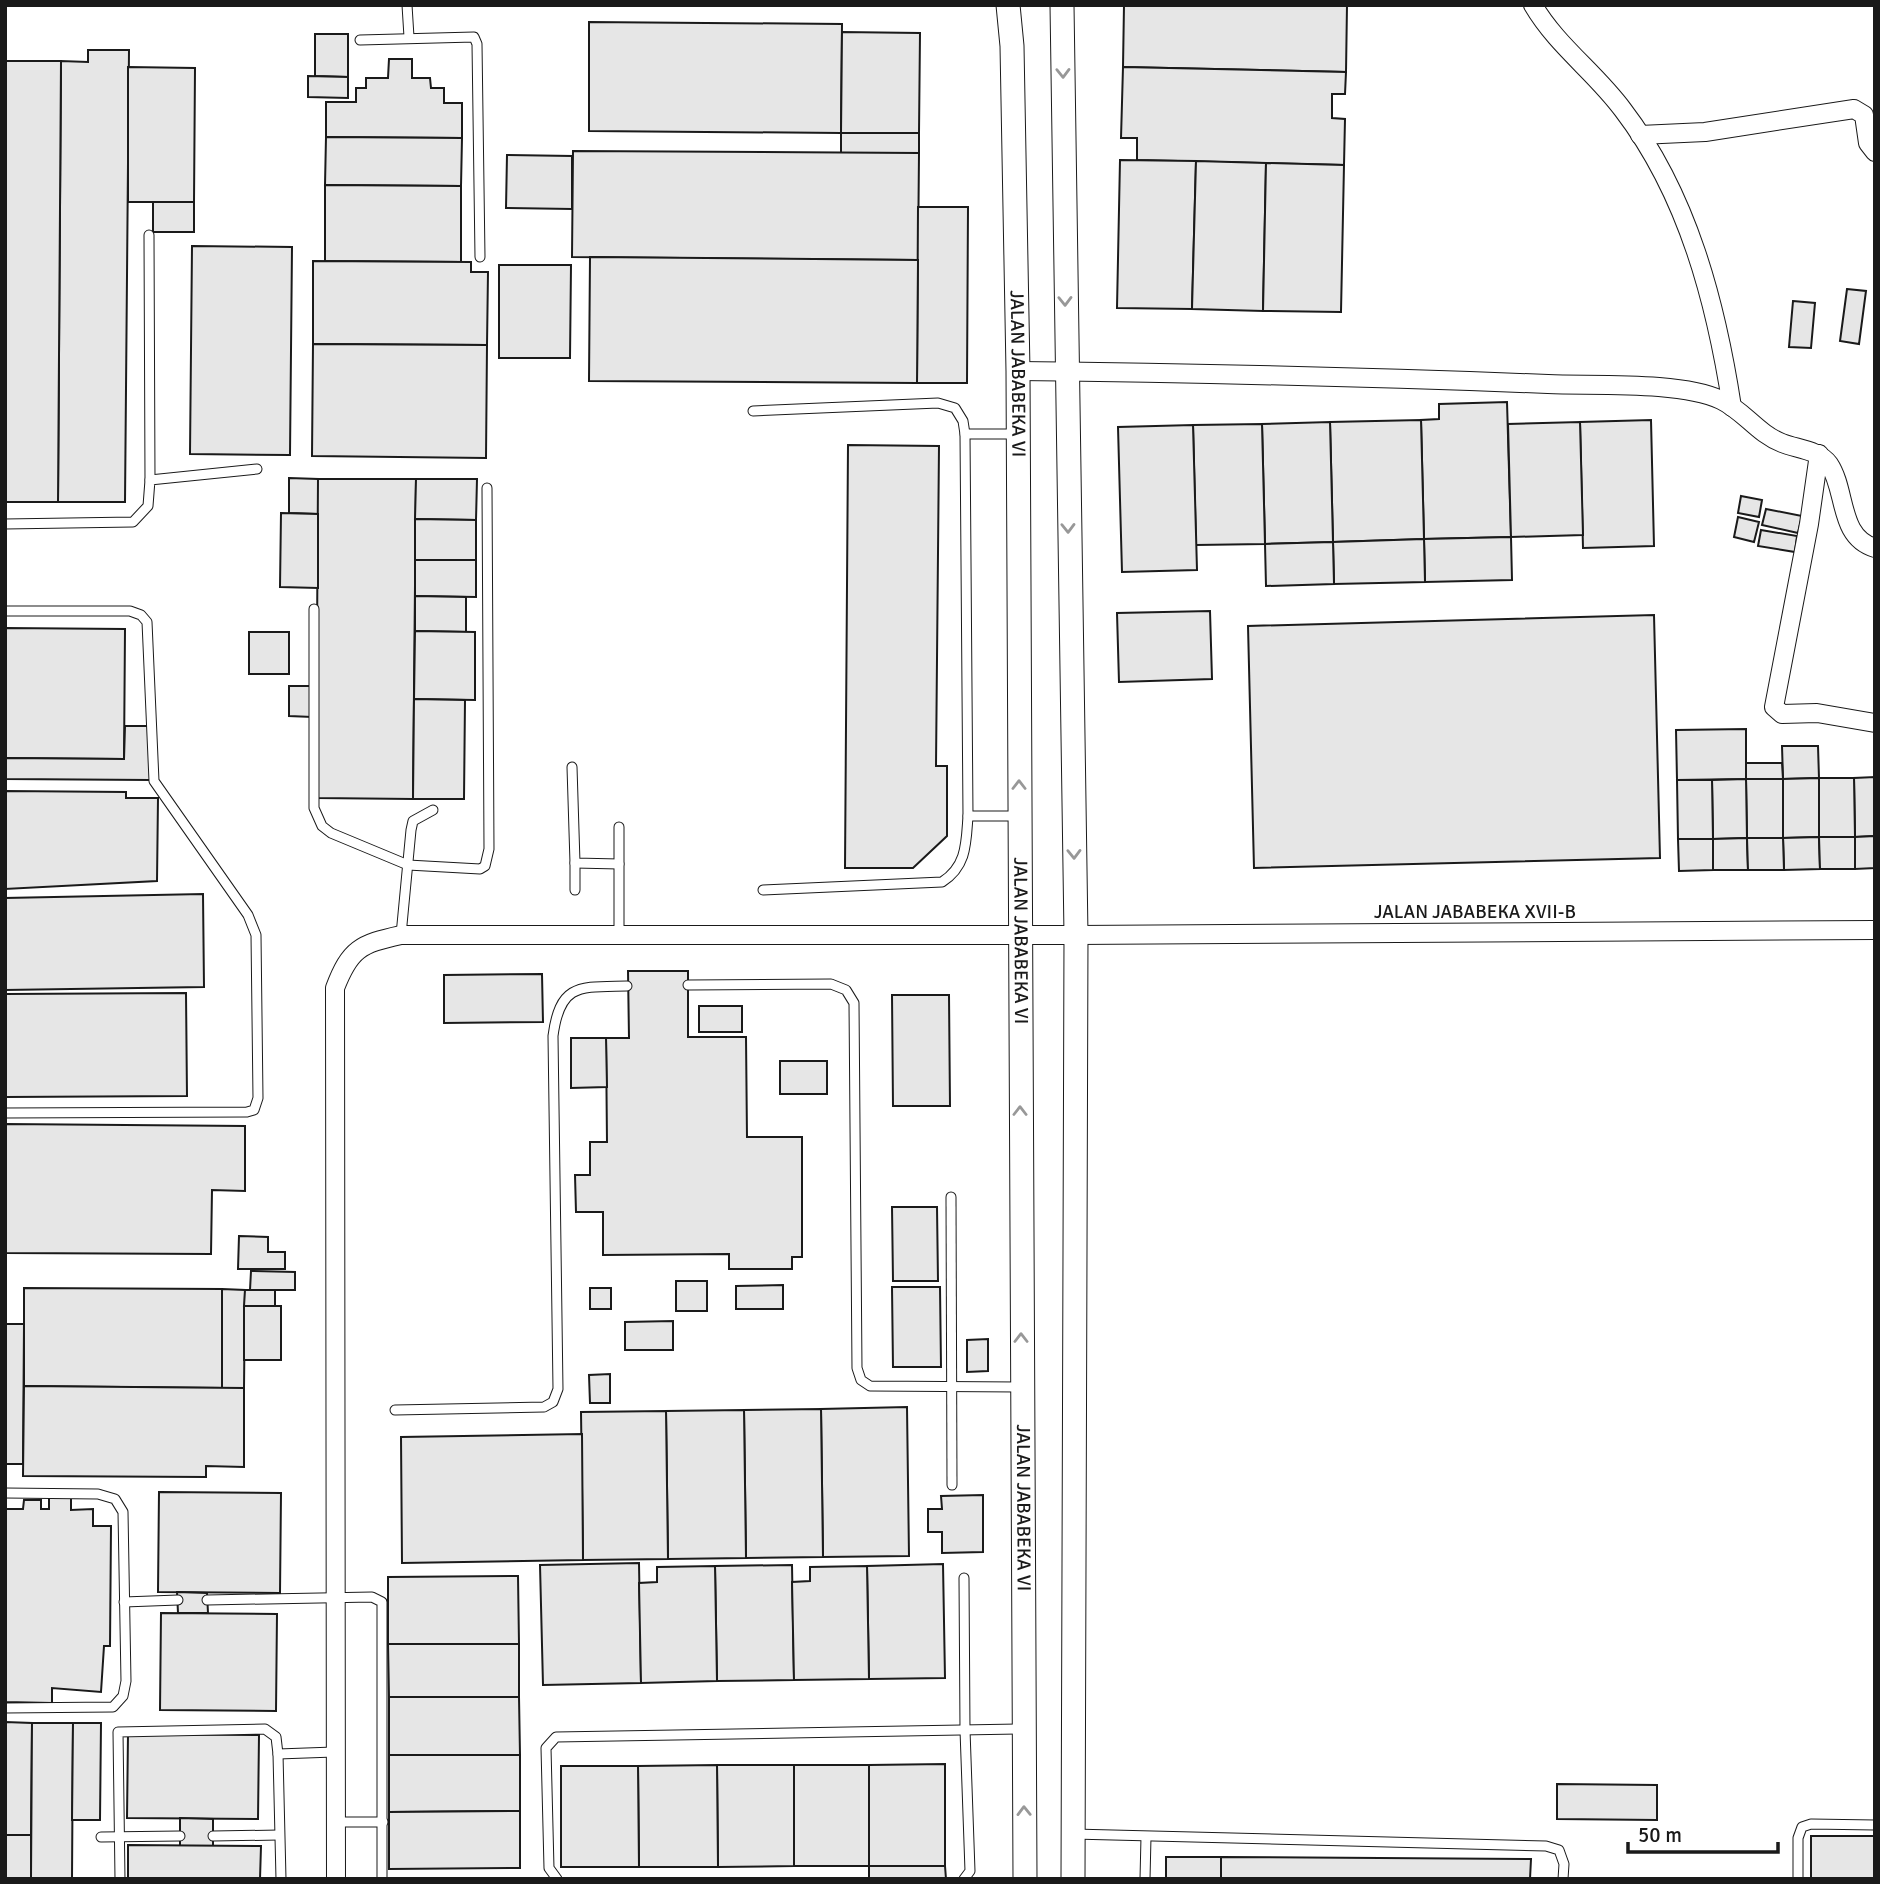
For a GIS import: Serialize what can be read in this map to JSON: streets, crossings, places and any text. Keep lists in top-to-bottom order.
{
  "streets": {
    "street": ["JALAN JABABEKA VI", "JALAN JABABEKA XVII-B"]
  },
  "crossings": [
    ["JALAN JABABEKA VI", "JALAN JABABEKA XVII-B"]
  ],
  "scale_bar": "50 m"
}
